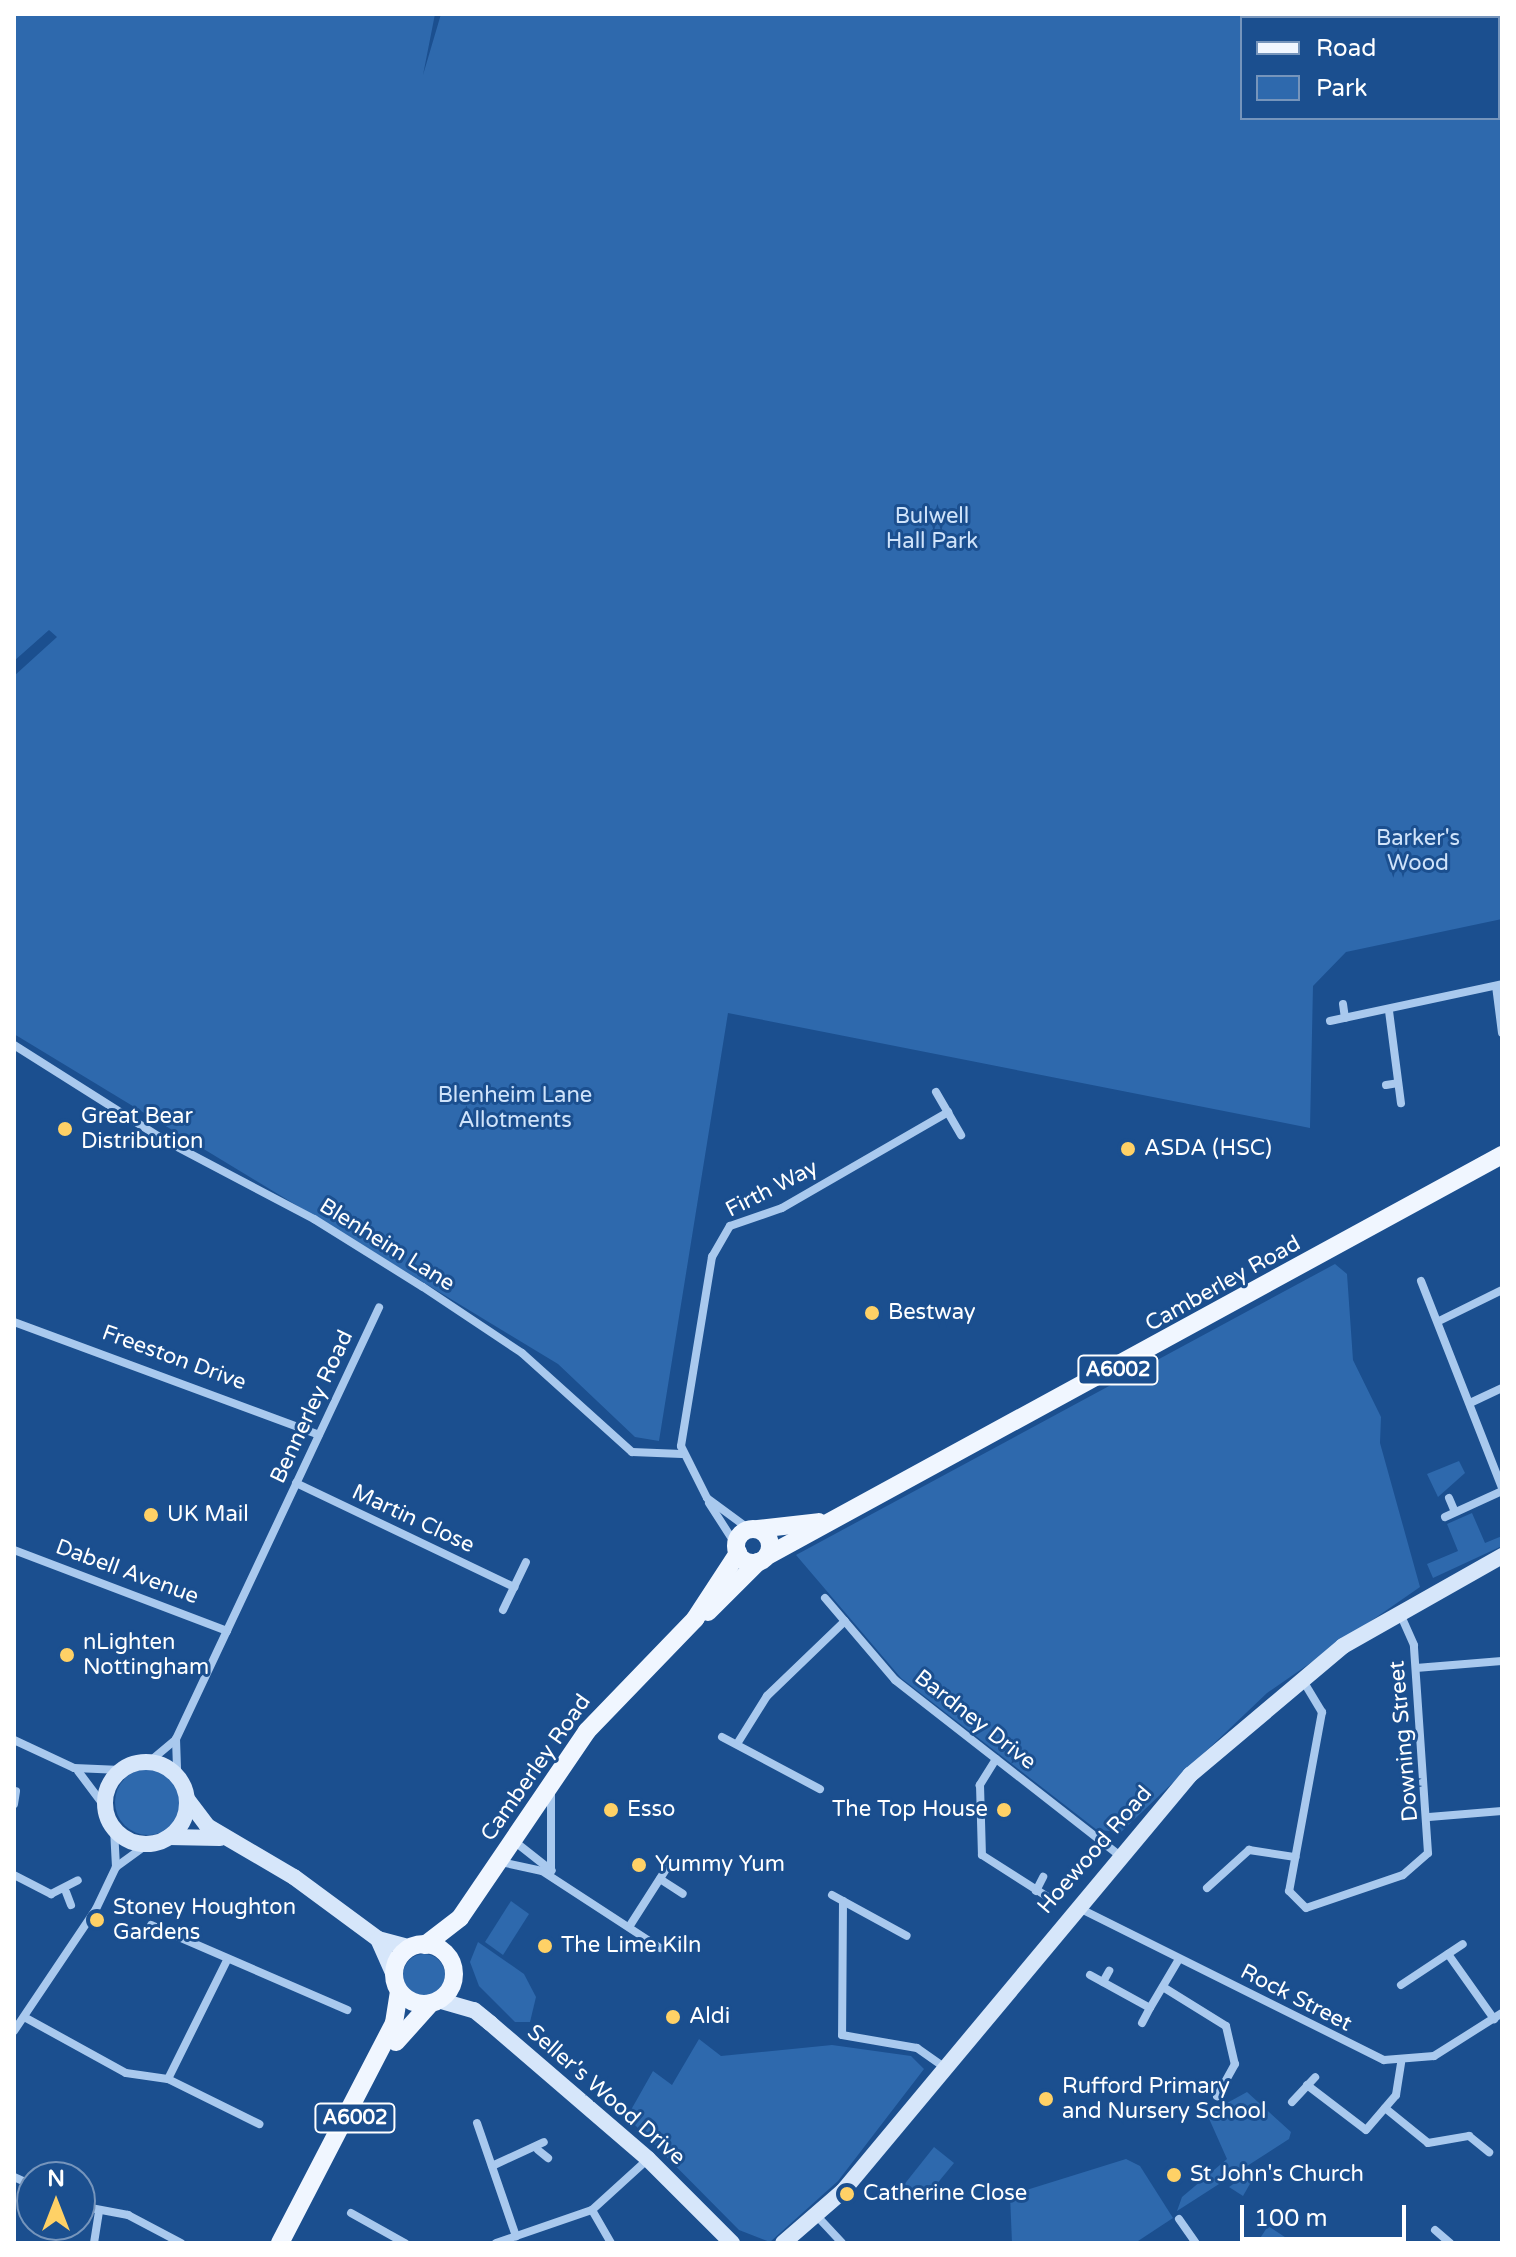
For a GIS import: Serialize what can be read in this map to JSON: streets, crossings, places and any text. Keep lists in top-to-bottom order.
{
  "streets": {
    "main road": ["Camberley Road", "A6002"],
    "street": [
      "Firth Way",
      "Blenheim Lane",
      "Freeston Drive",
      "Bennerley Road",
      "Martin Close",
      "Dabell Avenue",
      "Bardney Drive",
      "Downing Street",
      "Hoewood Road",
      "Rock Street",
      "Seller's Wood Drive"
    ]
  },
  "crossings": [
    ["Firth Way", "Blenheim Lane"],
    ["Camberley Road", "A6002"],
    ["Camberley Road", "Seller's Wood Drive"],
    ["Freeston Drive", "Bennerley Road"],
    ["A6002", "Seller's Wood Drive"],
    ["Bennerley Road", "Martin Close"],
    ["Bennerley Road", "Dabell Avenue"],
    ["Bardney Drive", "Hoewood Road"],
    ["Downing Street", "Hoewood Road"],
    ["Hoewood Road", "Rock Street"]
  ],
  "parks": ["Bulwell Hall Park", "Barker's Wood", "Blenheim Lane Allotments"],
  "places": [
    "Great Bear Distribution",
    "ASDA (HSC)",
    "Bestway",
    "UK Mail",
    "nLighten Nottingham",
    "Esso",
    "The Top House",
    "Yummy Yum",
    "Stoney Houghton Gardens",
    "The Lime Kiln",
    "Aldi",
    "Rufford Primary and Nursery School",
    "St John's Church",
    "Catherine Close"
  ],
  "legend": ["Road", "Park"],
  "scale_bar": "100 m",
  "north": "top"
}
